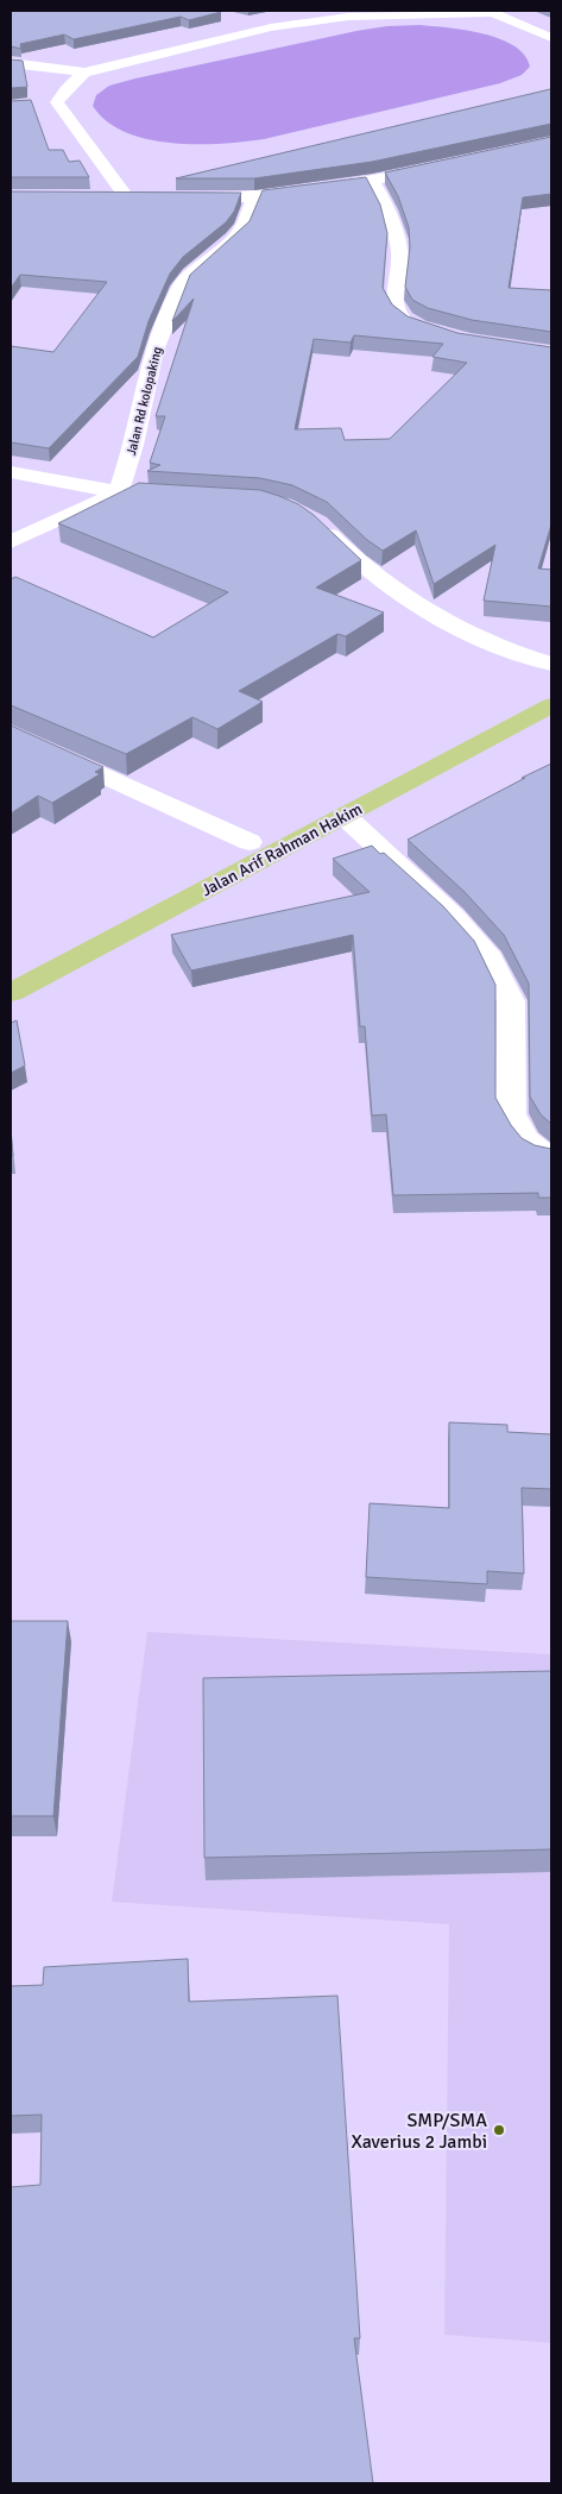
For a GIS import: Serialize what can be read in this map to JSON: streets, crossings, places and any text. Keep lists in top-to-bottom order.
{
  "streets": {
    "main road": ["Jalan Arif Rahman Hakim"],
    "street": ["Jalan Rd kolopaking"]
  },
  "places": ["SMP/SMA Xaverius 2 Jambi"]
}
